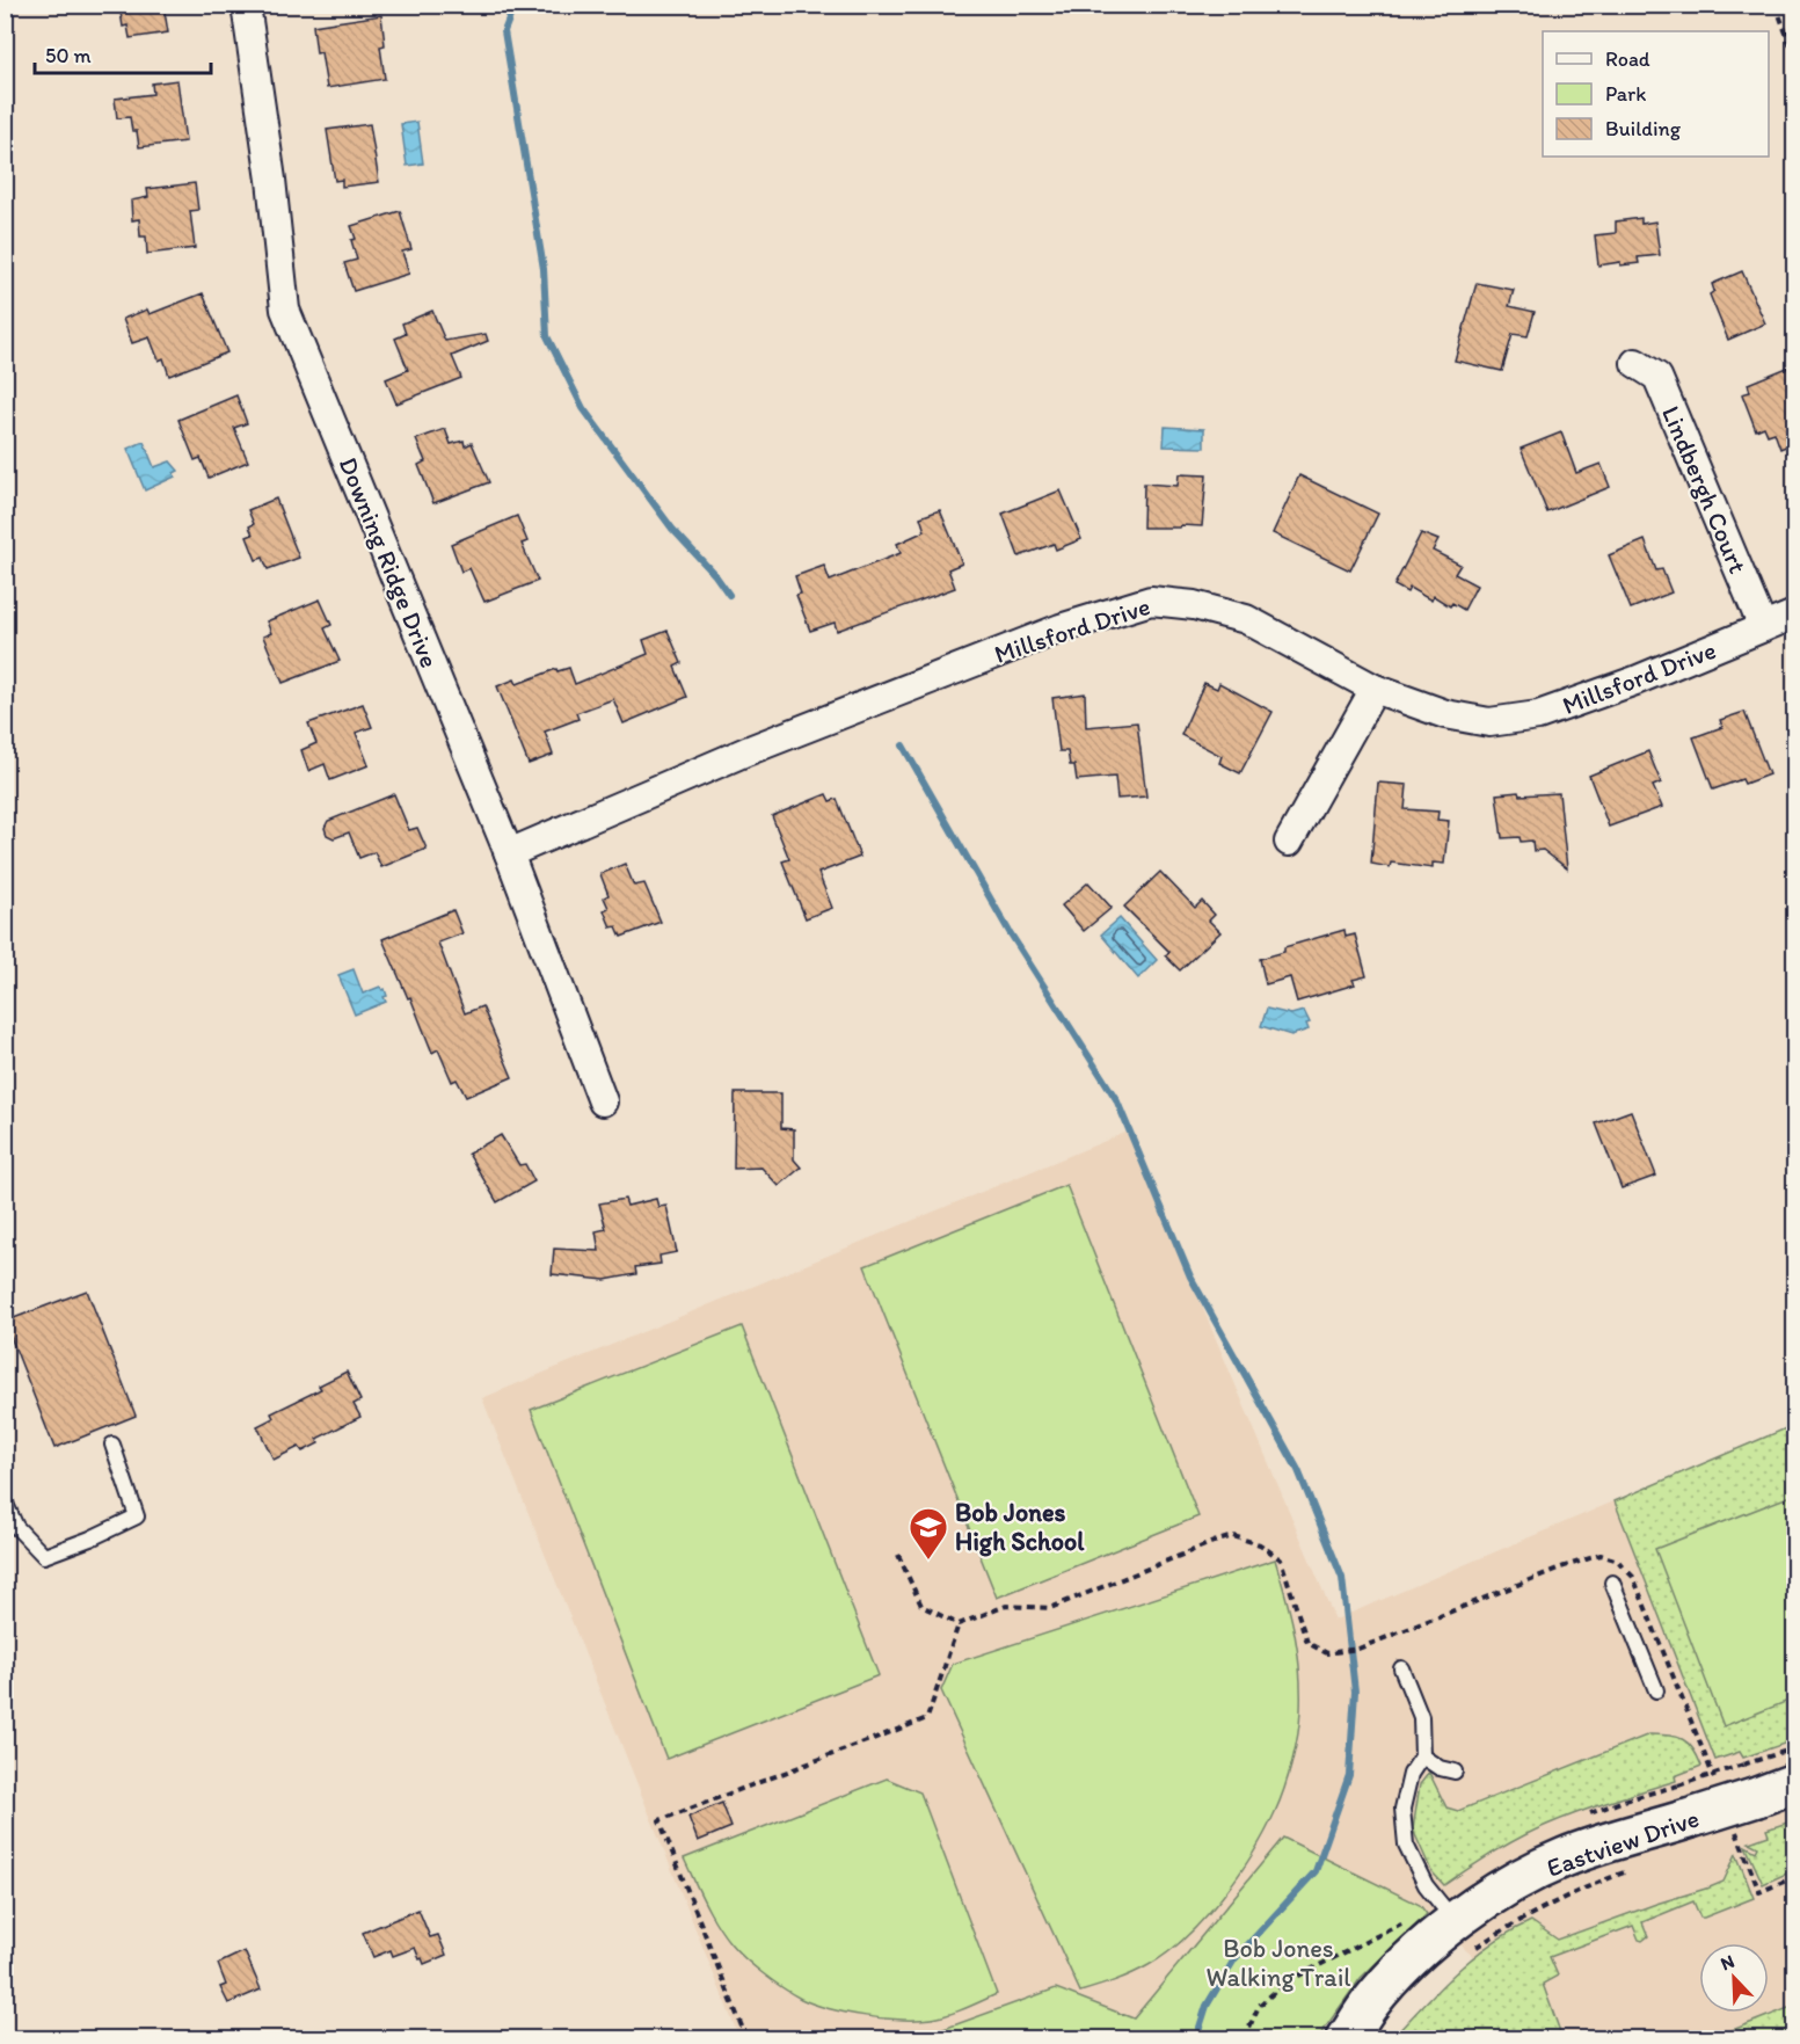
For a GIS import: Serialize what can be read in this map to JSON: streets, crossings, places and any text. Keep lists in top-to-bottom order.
{
  "streets": {
    "street": [
      "Lindbergh Court",
      "Downing Ridge Drive",
      "Millsford Drive",
      "Eastview Drive"
    ]
  },
  "crossings": [
    ["Lindbergh Court", "Millsford Drive"],
    ["Downing Ridge Drive", "Millsford Drive"]
  ],
  "parks": ["Bob Jones Walking Trail"],
  "places": {
    "school or university": ["Bob Jones High School"]
  },
  "legend": ["Road", "Park", "Building"],
  "scale_bar": "50 m",
  "north": "top left"
}
